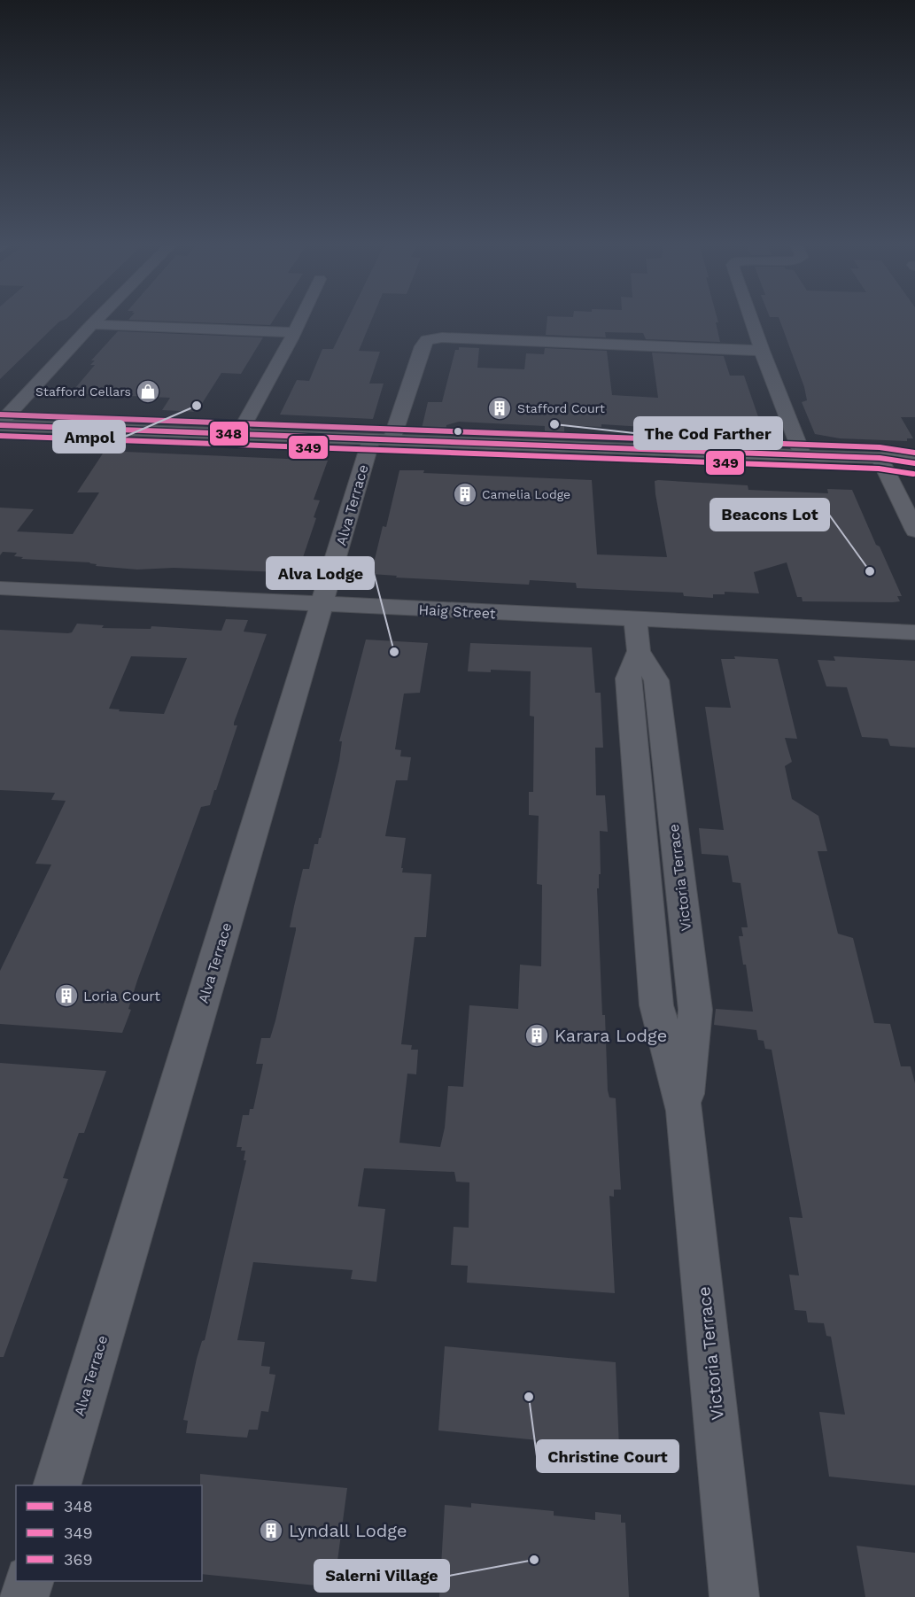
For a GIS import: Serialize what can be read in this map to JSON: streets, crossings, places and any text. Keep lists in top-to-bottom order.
{
  "streets": {
    "street": ["Alva Terrace", "Haig Street", "Victoria Terrace"]
  },
  "crossings": [
    ["Alva Terrace", "Haig Street"],
    ["Haig Street", "Victoria Terrace"]
  ],
  "places": {
    "shop": ["Stafford Cellars"],
    "other": [
      "Ampol",
      "The Cod Farther",
      "Beacons Lot",
      "Alva Lodge",
      "Christine Court",
      "Salerni Village"
    ],
    "building": [
      "Stafford Court",
      "Camelia Lodge",
      "Loria Court",
      "Karara Lodge",
      "Lyndall Lodge"
    ]
  },
  "lines": ["transit line 369", "transit line 348", "transit line 349"],
  "legend": ["348", "349", "369"]
}
